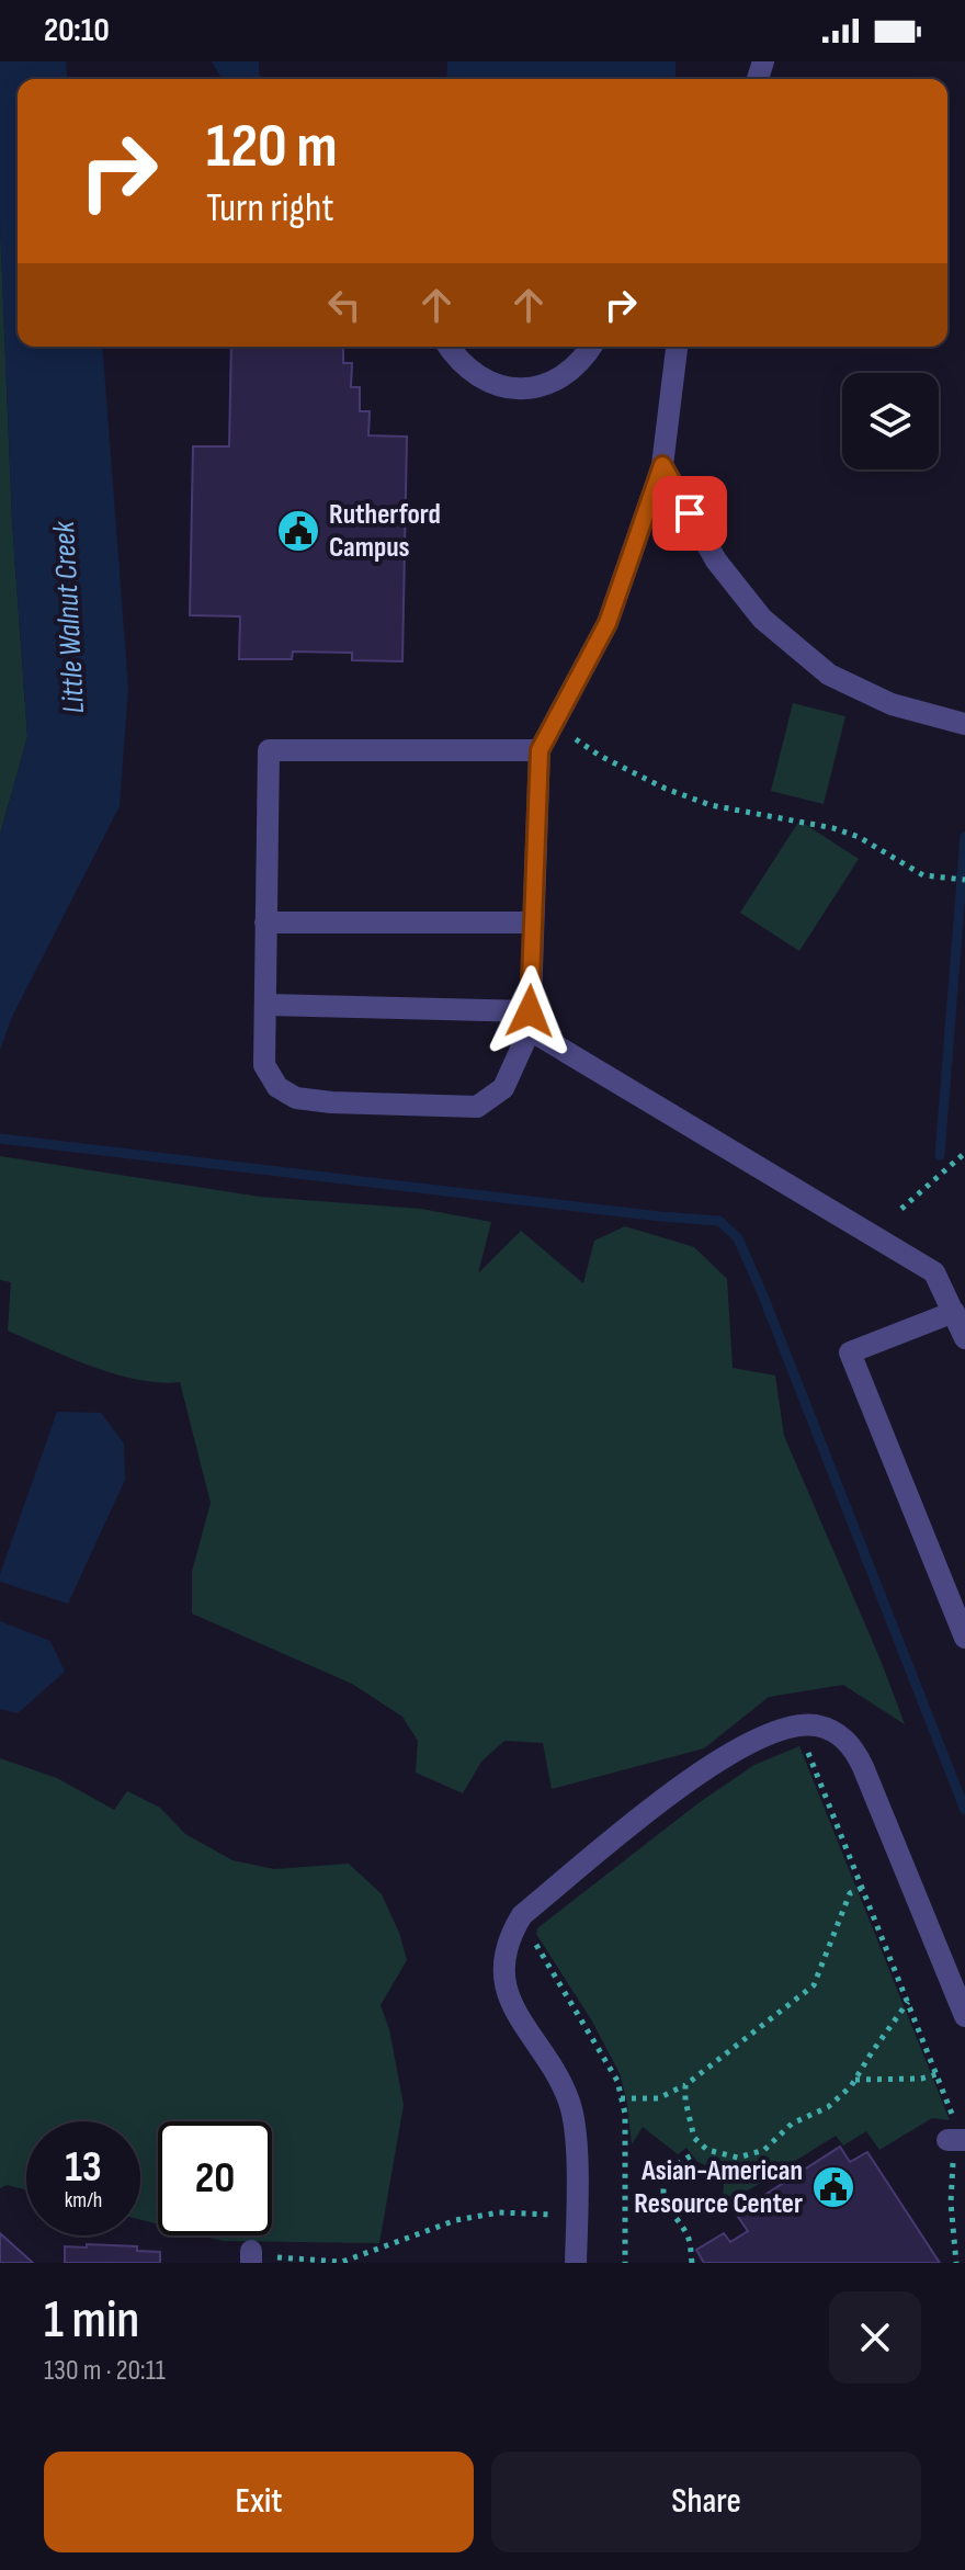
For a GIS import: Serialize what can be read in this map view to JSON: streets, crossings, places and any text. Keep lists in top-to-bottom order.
{
  "water": ["Little Walnut Creek"],
  "places": {
    "public building": ["Rutherford Campus", "Asian-American Resource Center"]
  },
  "page": {
    "status": "20:10",
    "turn": ["120 m", "Turn right"],
    "speed": "13 km/h",
    "limit": "20",
    "heading": ["1 min", "130 m · 20:11"],
    "buttons": ["Exit", "Share"]
  }
}
